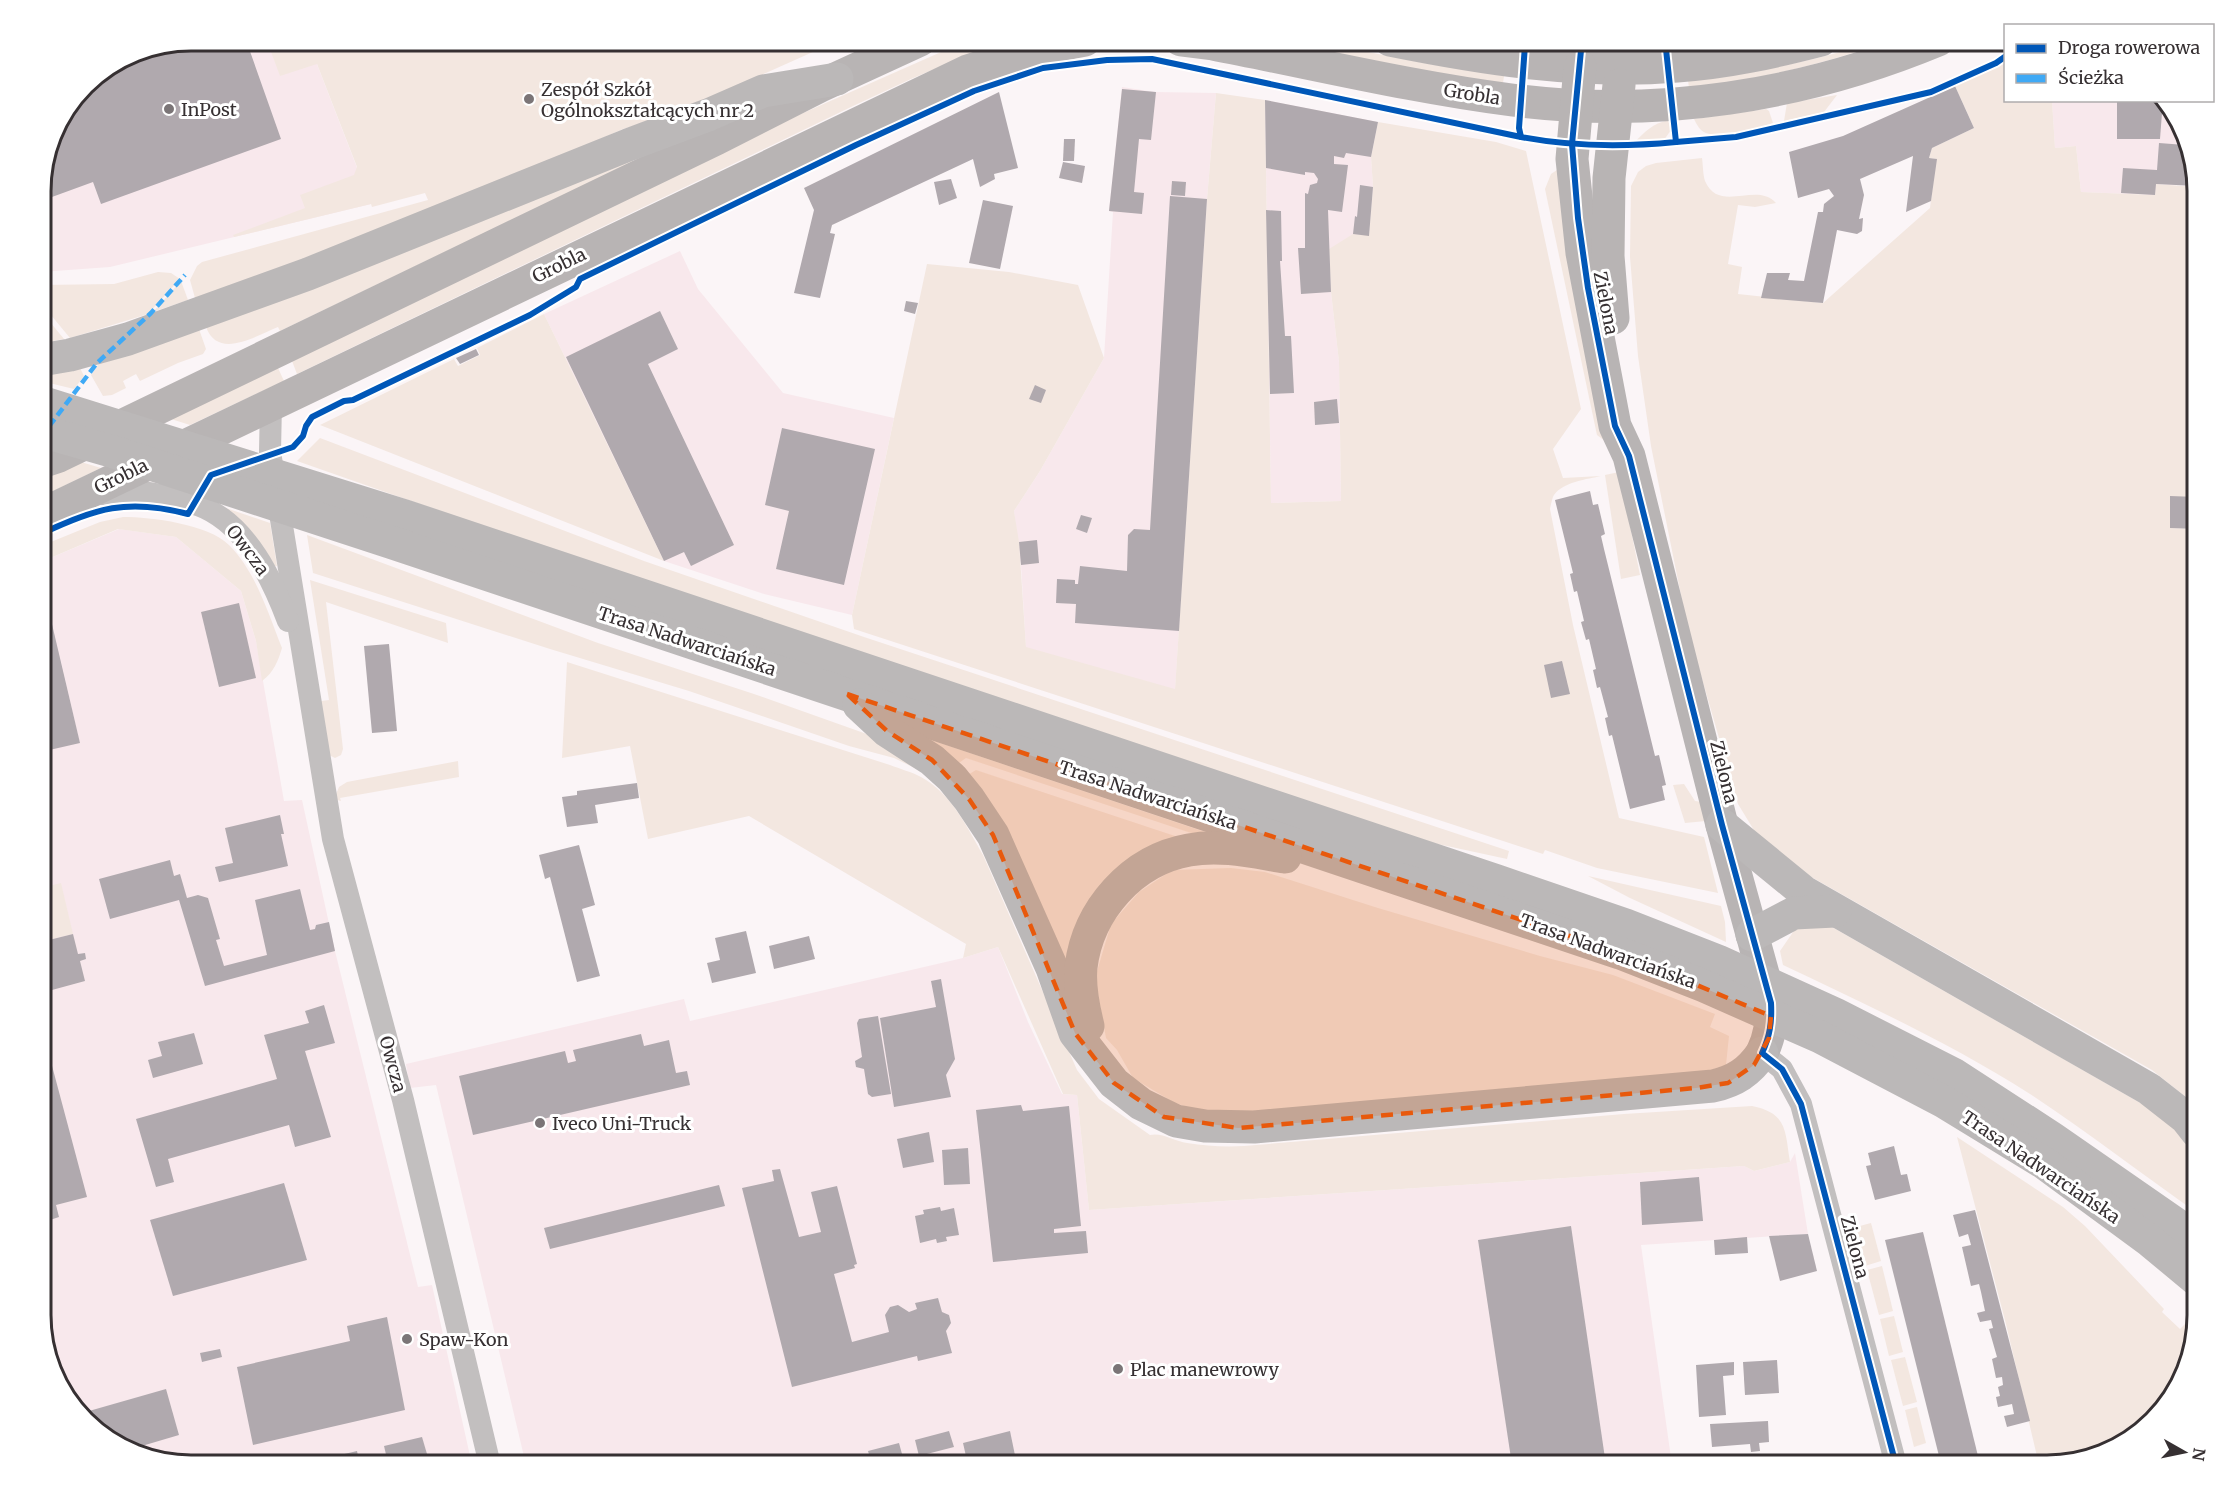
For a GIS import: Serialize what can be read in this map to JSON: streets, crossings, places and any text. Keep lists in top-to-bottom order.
{
  "streets": {
    "main road": ["Grobla", "Zielona", "Trasa Nadwarciańska"],
    "street": ["Owcza"]
  },
  "crossings": [
    ["Grobla", "Zielona"],
    ["Grobla", "Owcza"]
  ],
  "places": [
    "Zespół Szkół Ogólnokształcących nr 2",
    "InPost",
    "Iveco Uni-Truck",
    "Spaw-Kon",
    "Plac manewrowy"
  ],
  "legend": ["Droga rowerowa", "Ścieżka"],
  "north": "right"
}
